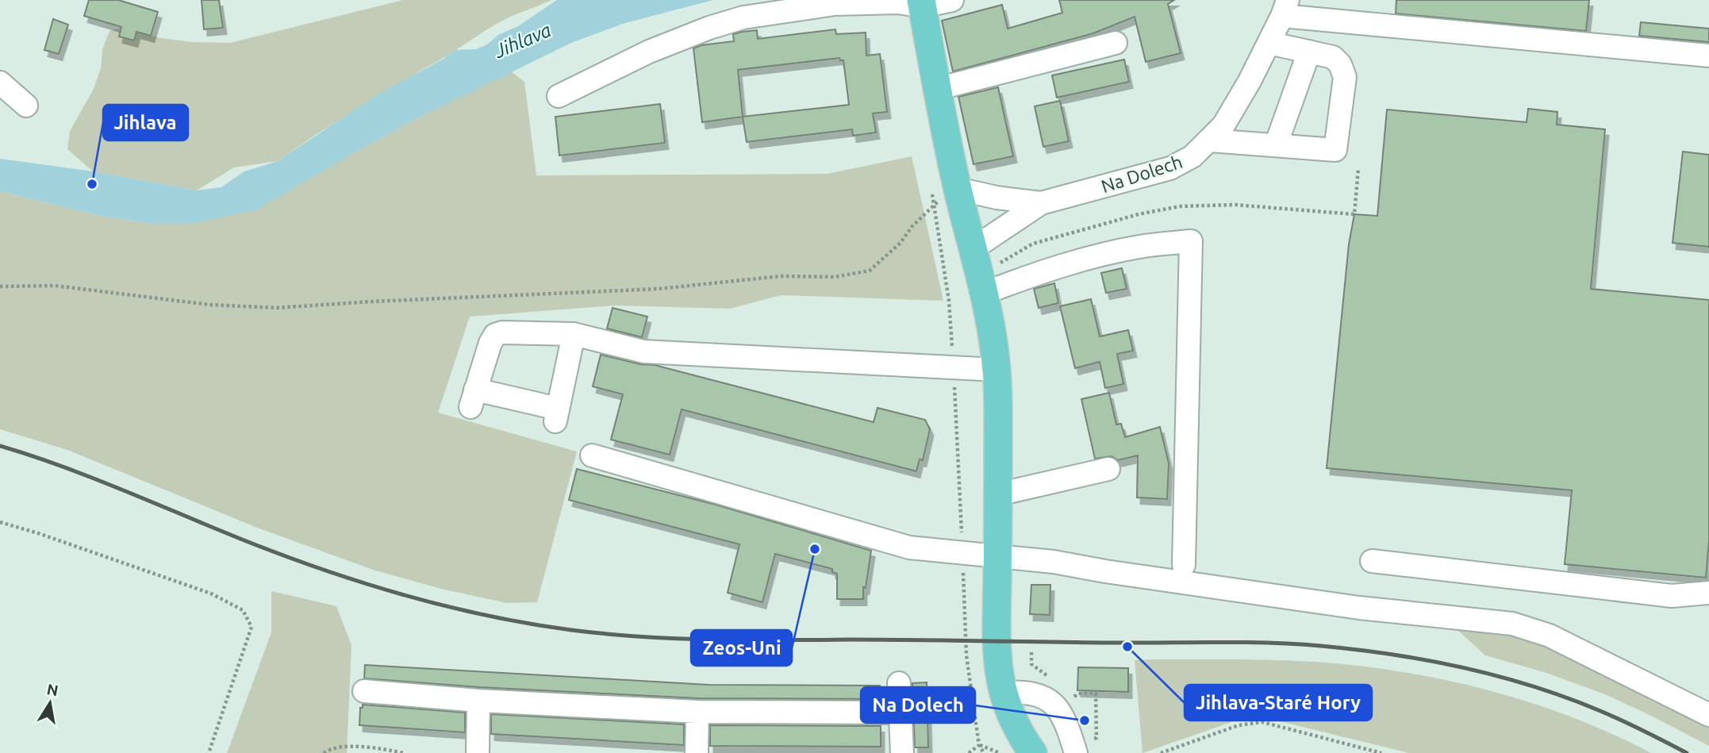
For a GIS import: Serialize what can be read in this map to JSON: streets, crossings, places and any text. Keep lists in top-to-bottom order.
{
  "streets": {
    "street": ["Na Dolech"]
  },
  "water": ["Jihlava"],
  "places": [
    "Jihlava",
    "Zeos-Uni",
    "Jihlava-Staré Hory",
    "Na Dolech"
  ],
  "north": "top"
}
